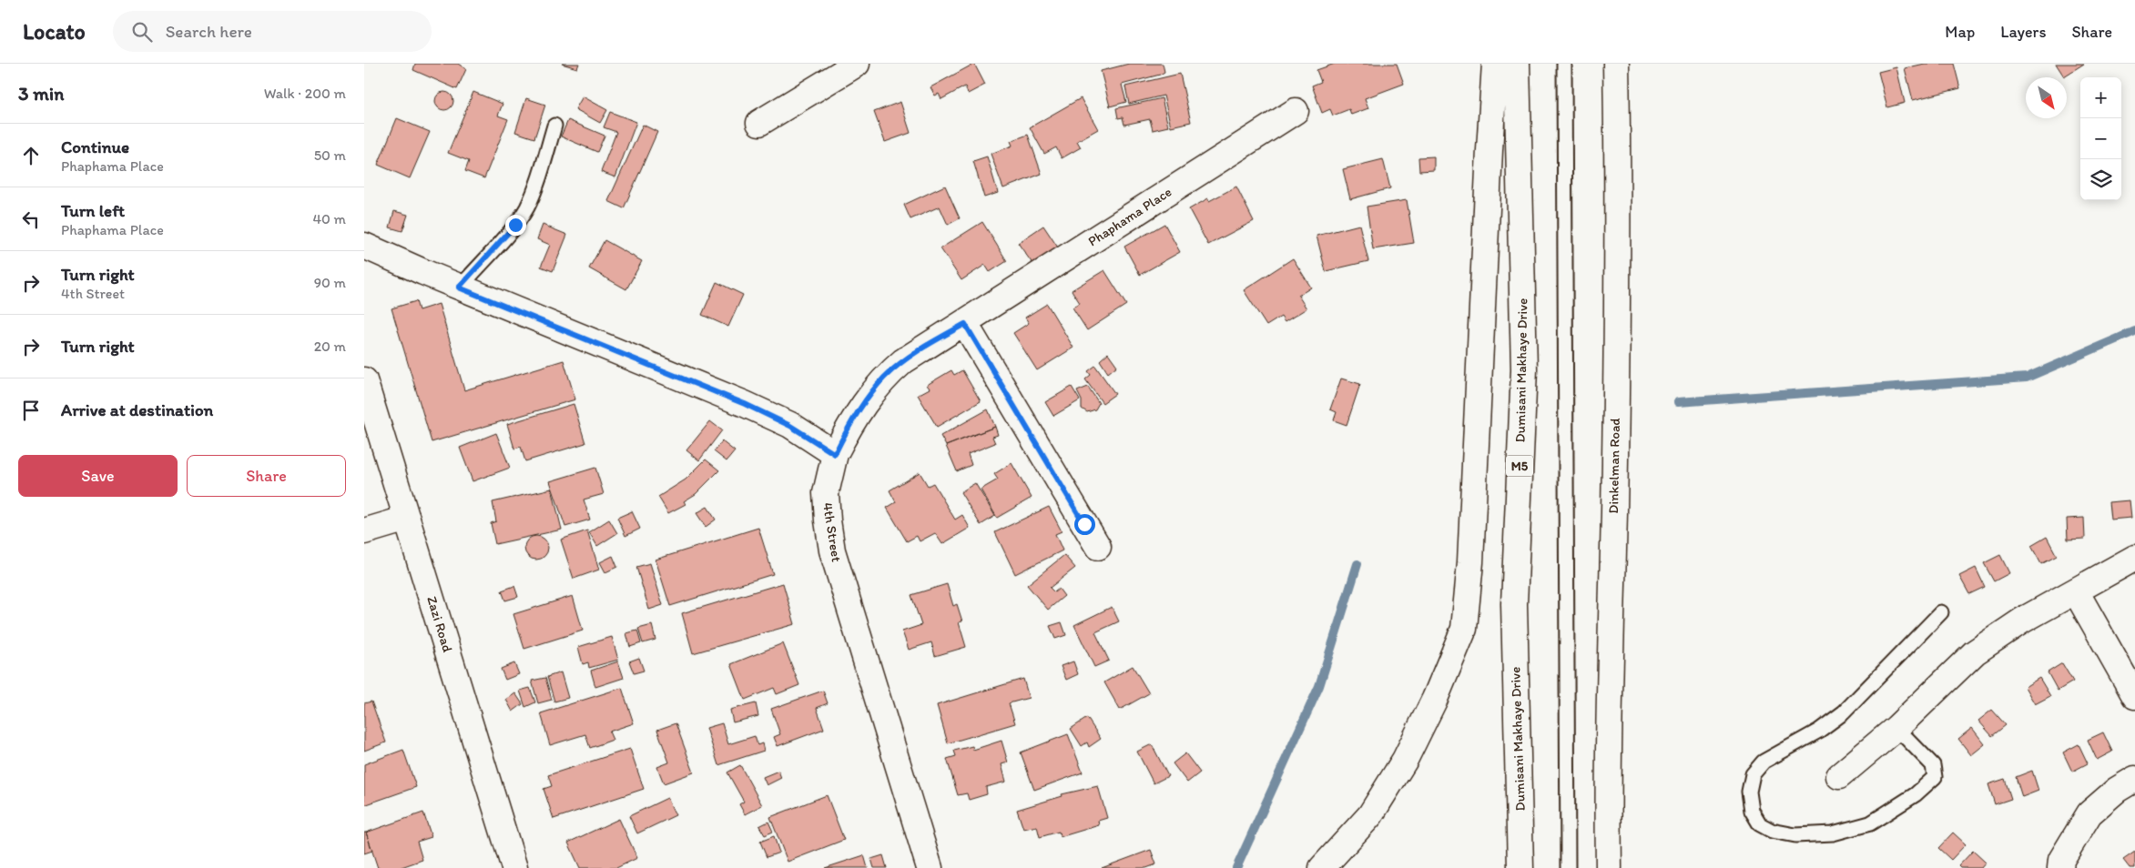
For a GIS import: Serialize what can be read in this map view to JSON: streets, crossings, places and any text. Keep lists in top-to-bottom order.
{
  "streets": {
    "street": [
      "Phaphama Place",
      "Dumisani Makhaye Drive",
      "M5",
      "Dinkelman Road",
      "4th Street",
      "Zazi Road"
    ]
  },
  "crossings": [
    ["Phaphama Place", "4th Street"]
  ],
  "north": "bottom right",
  "page": {
    "header": "Locato",
    "search": "Search here",
    "nav": ["Map", "Layers", "Share"],
    "heading": ["3 min", "Walk · 200 m"],
    "map_buttons": ["+", "−"],
    "list": [
      ["Continue", "Phaphama Place", "50 m"],
      ["Turn left", "Phaphama Place", "40 m"],
      ["Turn right", "4th Street", "90 m"],
      ["Turn right", "20 m"],
      "Arrive at destination"
    ],
    "buttons": ["Save", "Share"]
  }
}
